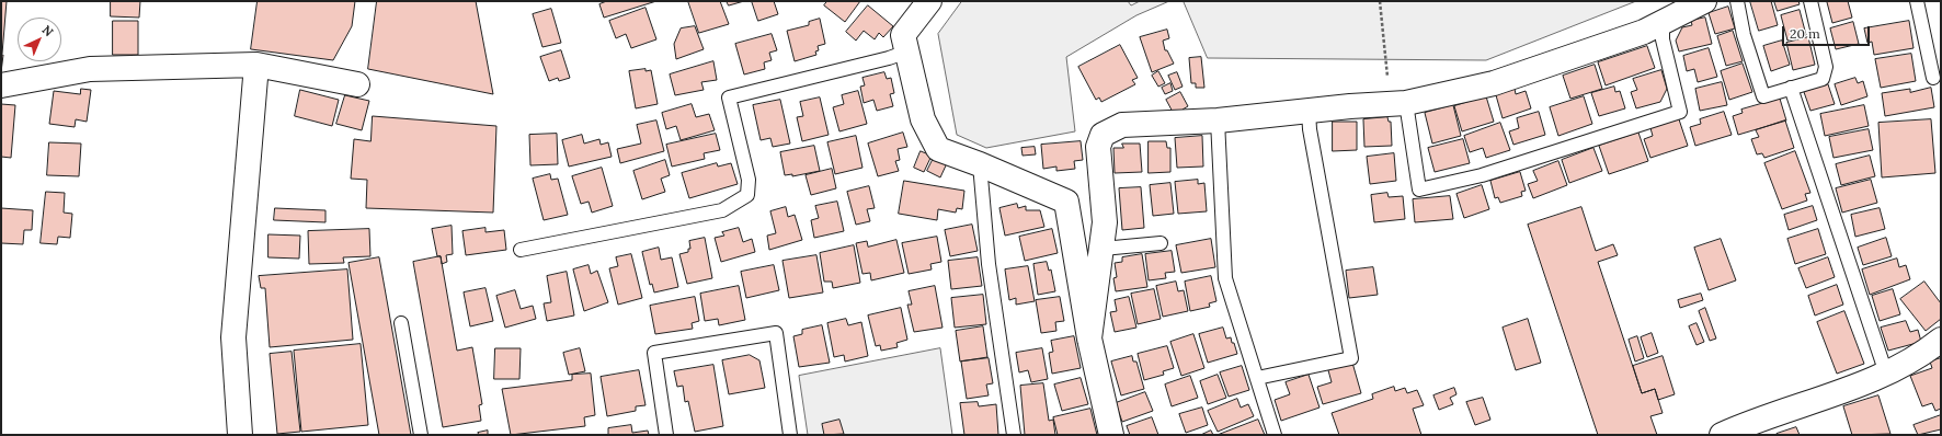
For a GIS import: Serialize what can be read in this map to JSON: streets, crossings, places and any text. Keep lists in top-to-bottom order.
{
  "scale_bar": "20 m",
  "north": "top right"
}
